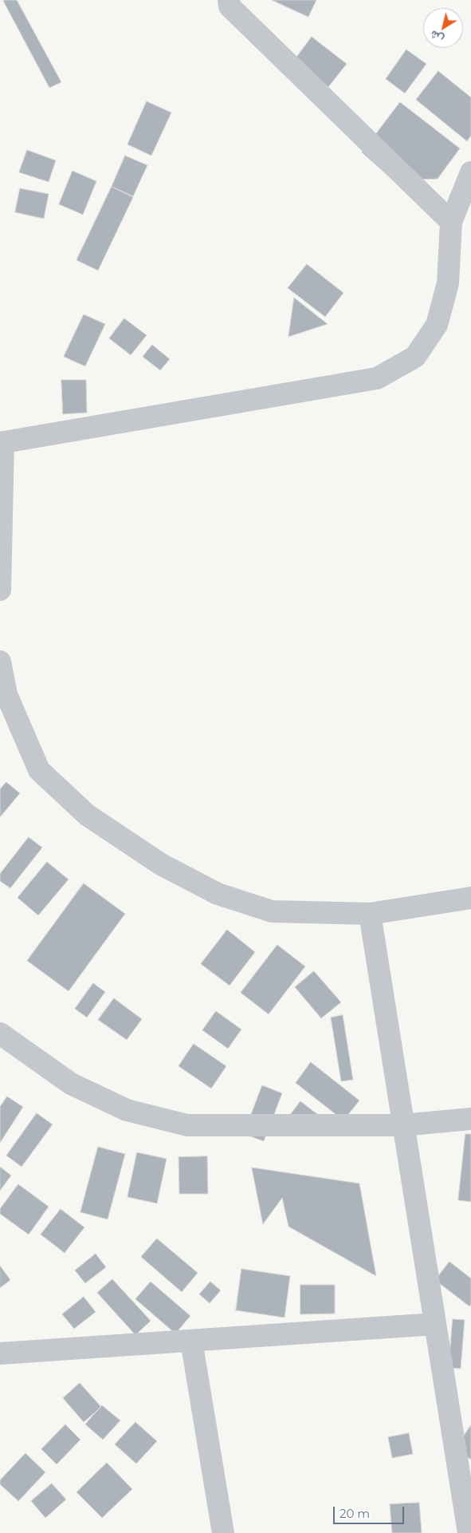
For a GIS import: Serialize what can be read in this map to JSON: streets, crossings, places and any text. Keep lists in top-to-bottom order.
{
  "scale_bar": "20 m",
  "north": "bottom left"
}
